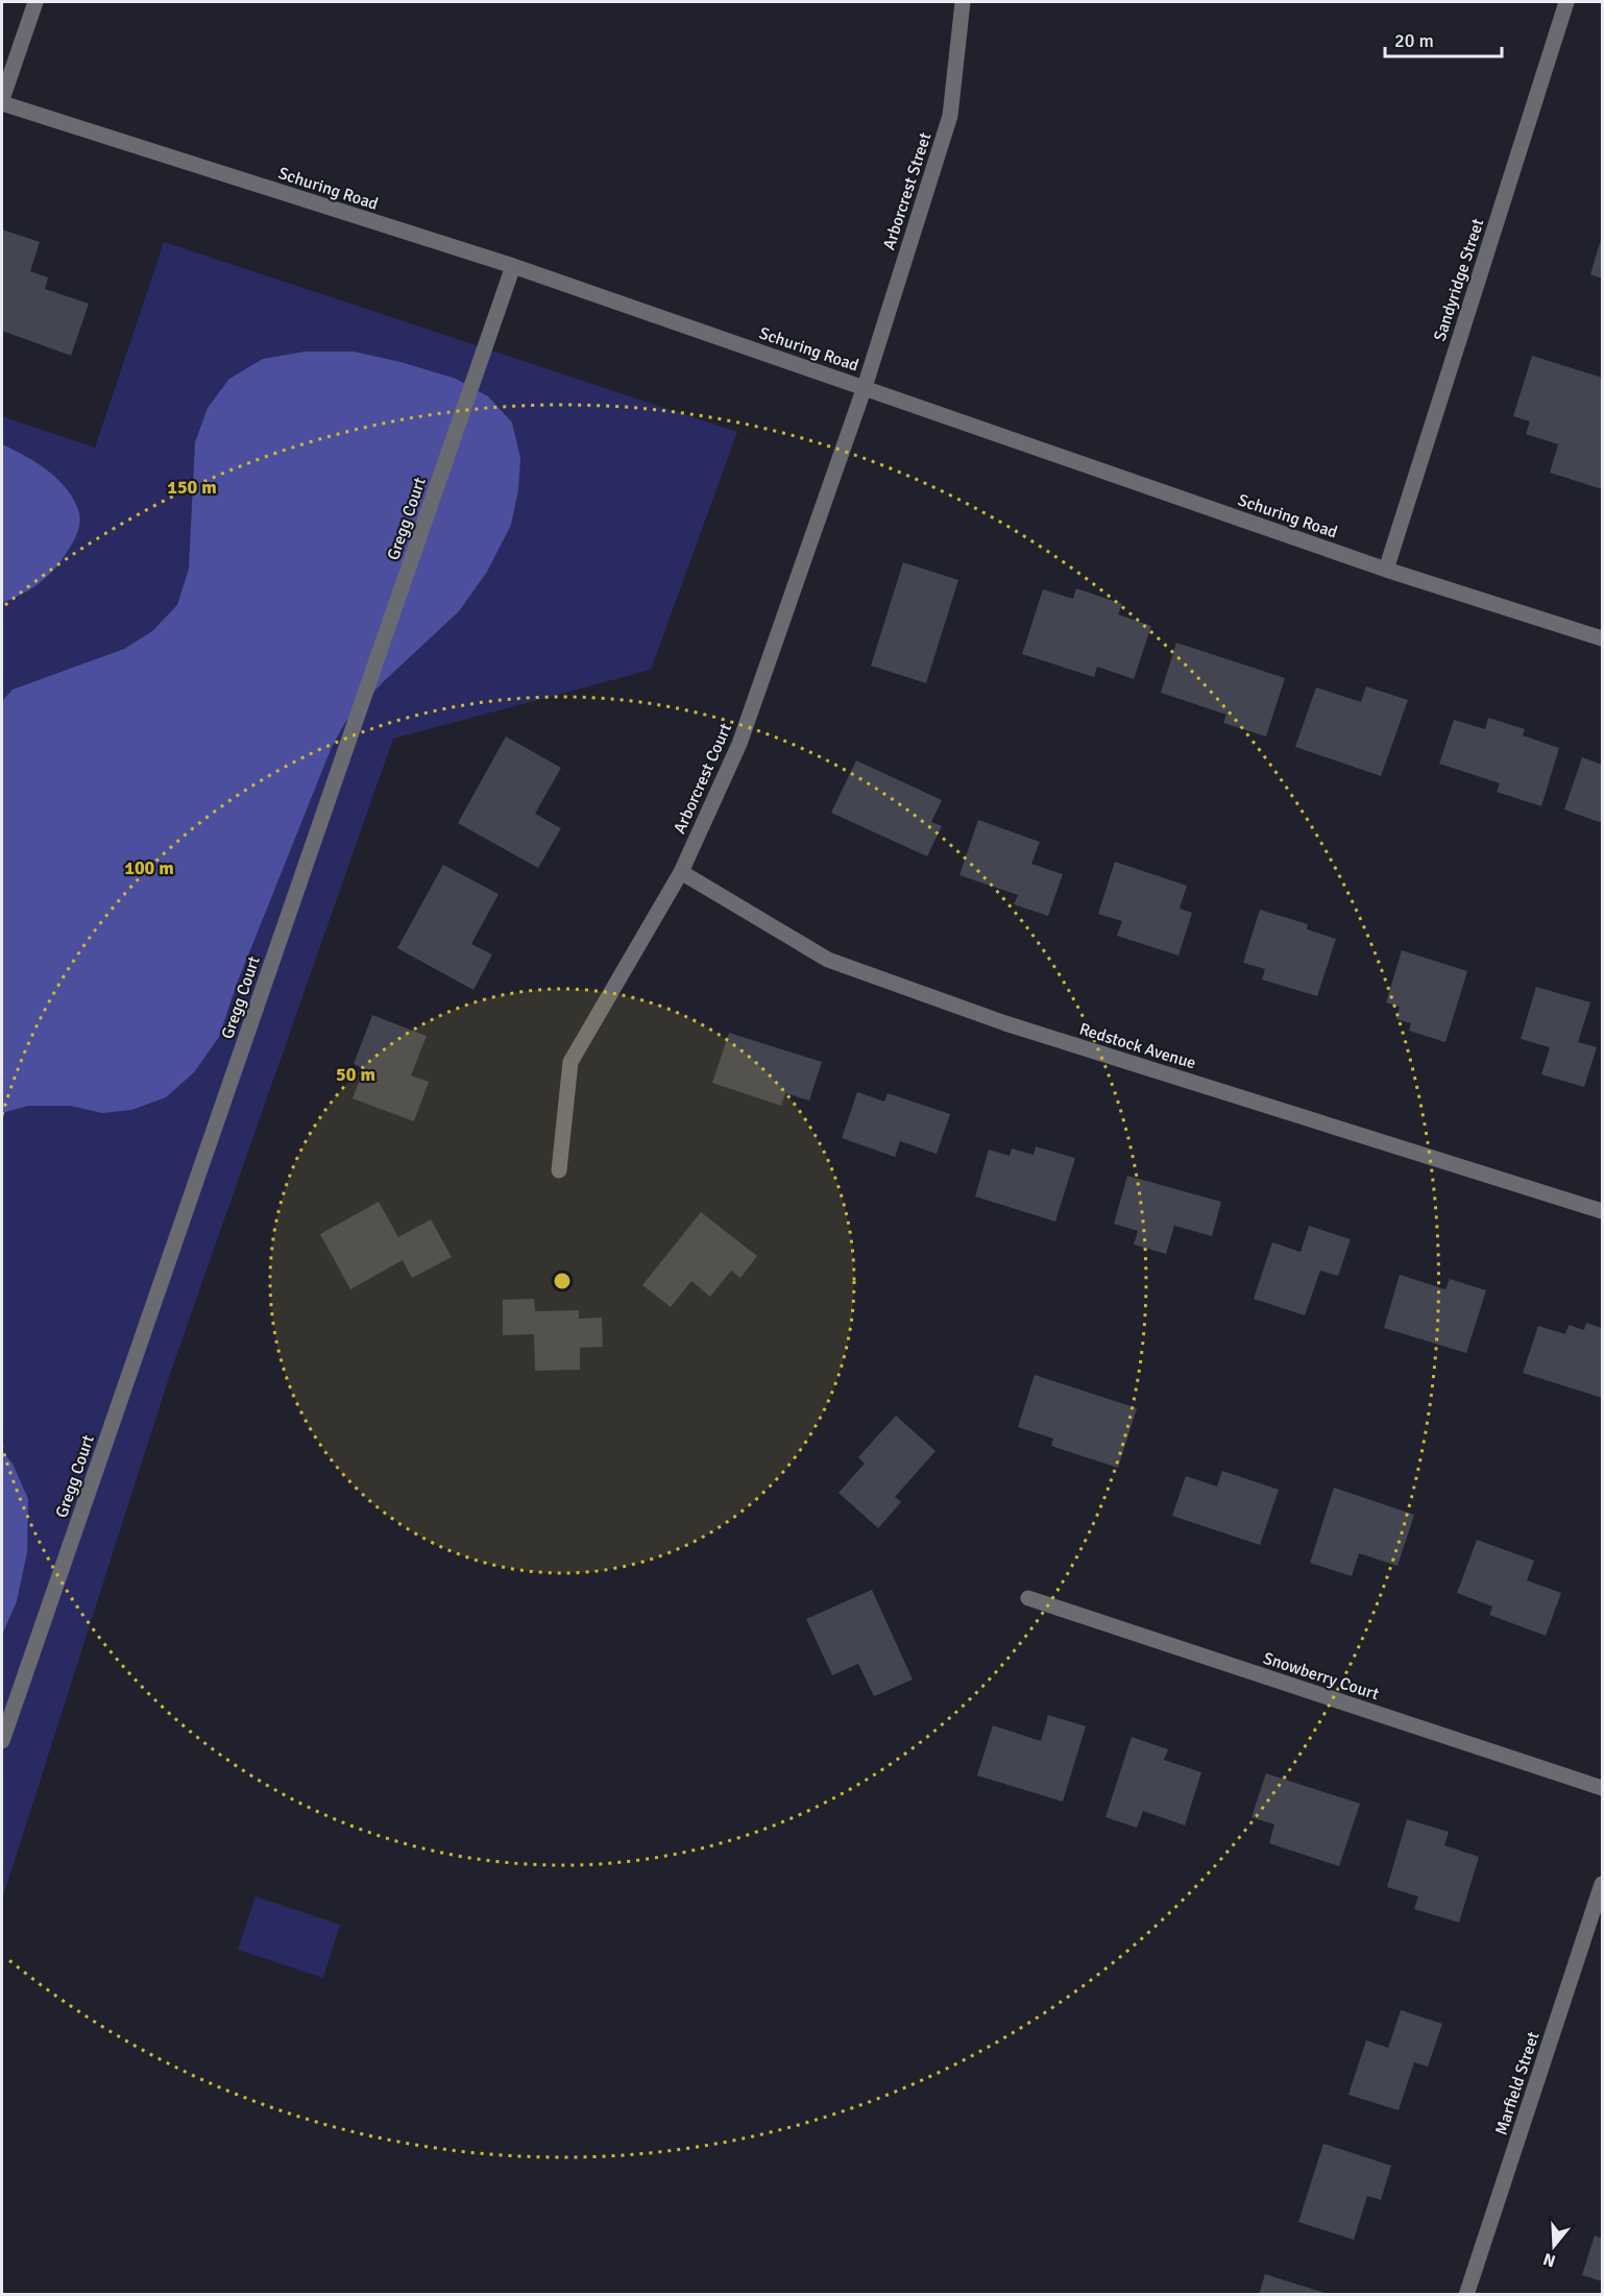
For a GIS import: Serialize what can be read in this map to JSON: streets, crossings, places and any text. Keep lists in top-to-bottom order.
{
  "streets": {
    "street": [
      "Schuring Road",
      "Arborcrest Street",
      "Sandyridge Street",
      "Gregg Court",
      "Arborcrest Court",
      "Redstock Avenue",
      "Snowberry Court",
      "Marfield Street"
    ]
  },
  "crossings": [
    ["Schuring Road", "Arborcrest Street"],
    ["Schuring Road", "Sandyridge Street"],
    ["Schuring Road", "Gregg Court"],
    ["Schuring Road", "Arborcrest Court"],
    ["Arborcrest Street", "Arborcrest Court"],
    ["Arborcrest Court", "Redstock Avenue"]
  ],
  "scale_bar": "20 m",
  "north": "bottom",
  "rings": ["150 m", "100 m", "50 m"]
}
